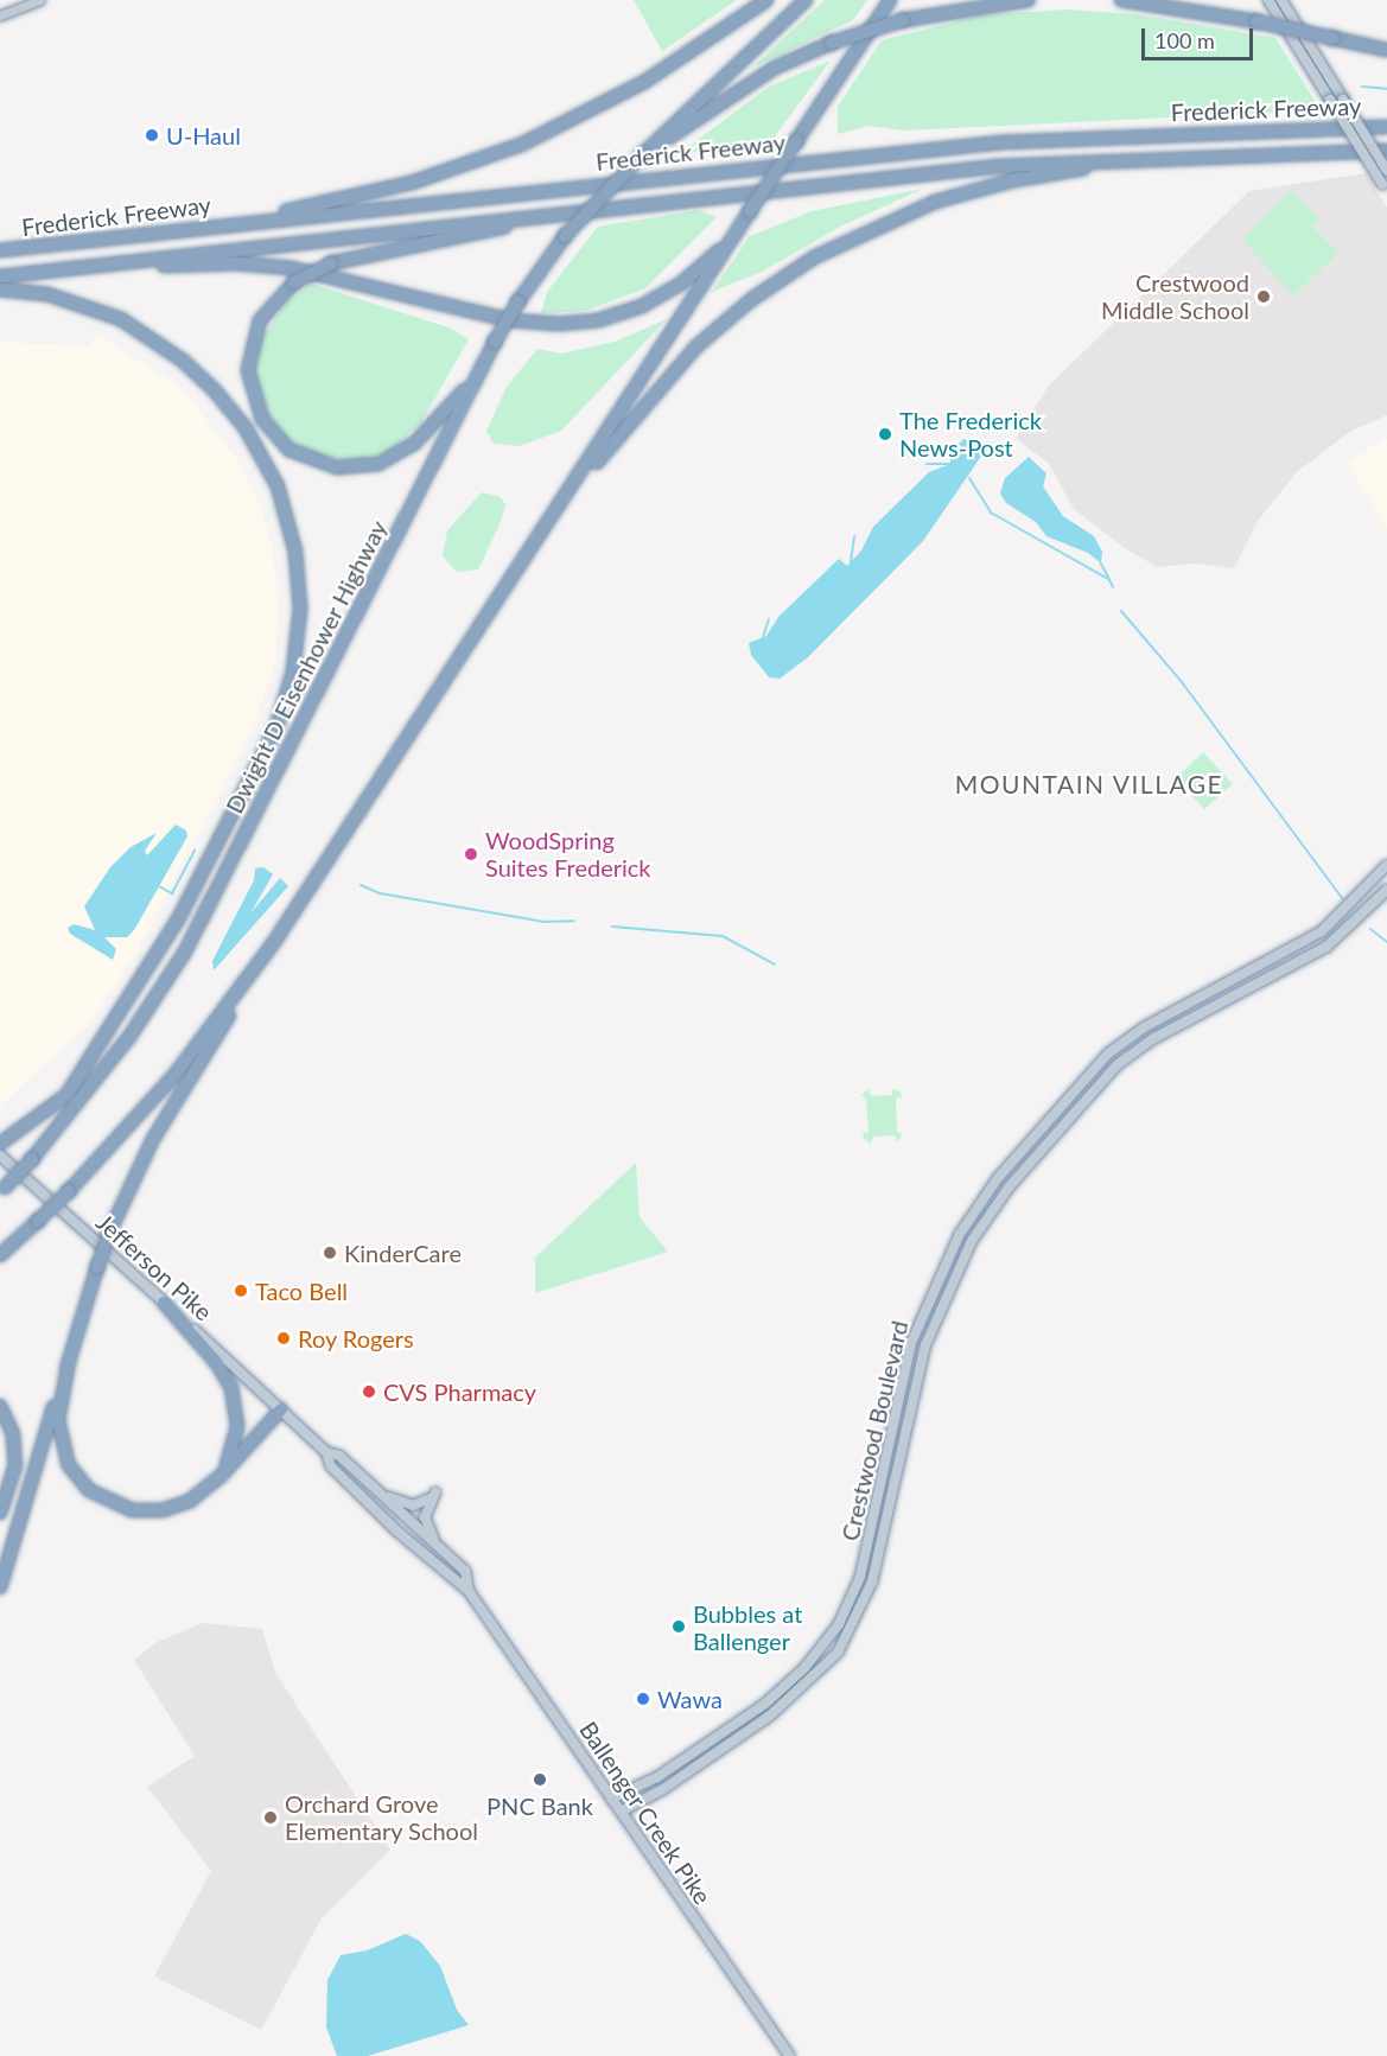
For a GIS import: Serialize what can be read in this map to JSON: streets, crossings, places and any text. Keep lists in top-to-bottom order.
{
  "streets": {
    "highway": ["Frederick Freeway", "Dwight D Eisenhower Highway"],
    "main road": ["Jefferson Pike", "Crestwood Boulevard", "Ballenger Creek Pike"]
  },
  "crossings": [
    ["Jefferson Pike", "Ballenger Creek Pike"],
    ["Crestwood Boulevard", "Ballenger Creek Pike"]
  ],
  "districts": ["MOUNTAIN VILLAGE"],
  "places": [
    "U-Haul",
    "Crestwood Middle School",
    "The Frederick News-Post",
    "WoodSpring Suites Frederick",
    "KinderCare",
    "Taco Bell",
    "Roy Rogers",
    "CVS Pharmacy",
    "Bubbles at Ballenger",
    "Wawa",
    "PNC Bank",
    "Orchard Grove Elementary School"
  ],
  "scale_bar": "100 m"
}
